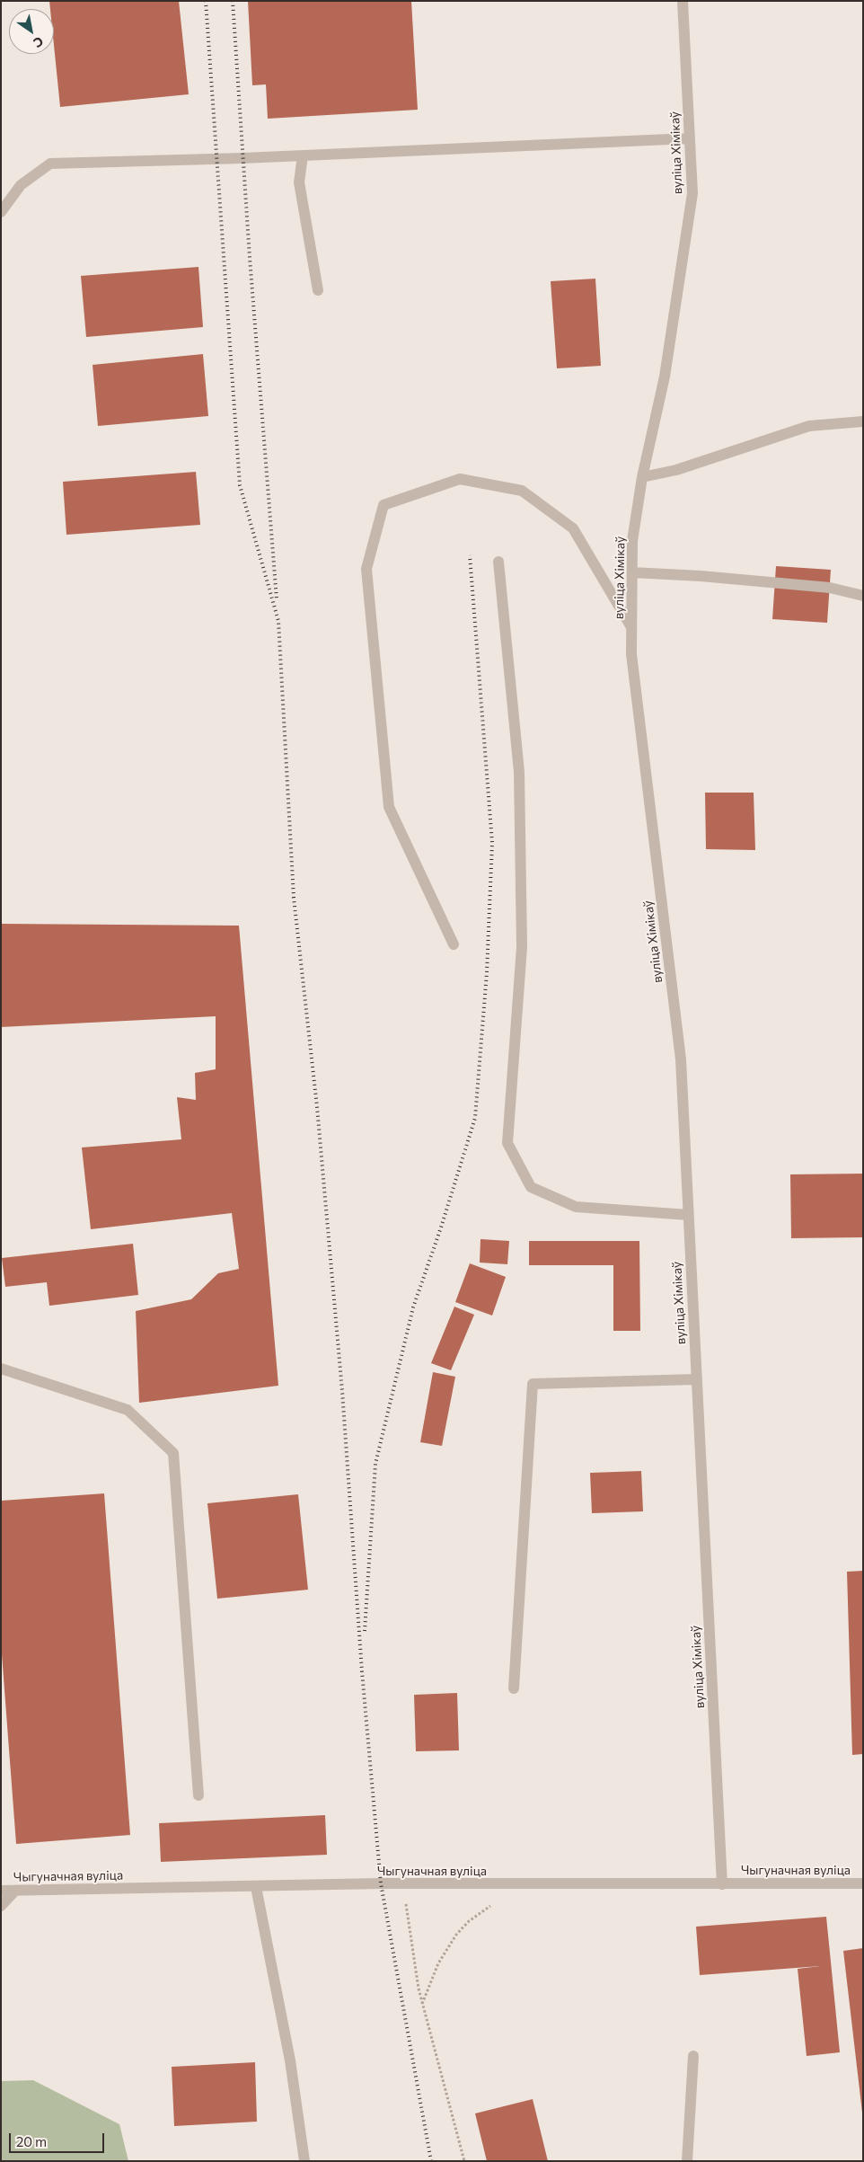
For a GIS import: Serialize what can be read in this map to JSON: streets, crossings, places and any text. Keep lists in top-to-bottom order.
{
  "streets": {
    "street": ["вуліца Хімікаў", "Чыгуначная вуліца"]
  },
  "crossings": [
    ["вуліца Хімікаў", "Чыгуначная вуліца"]
  ],
  "scale_bar": "20 m",
  "north": "bottom right"
}
